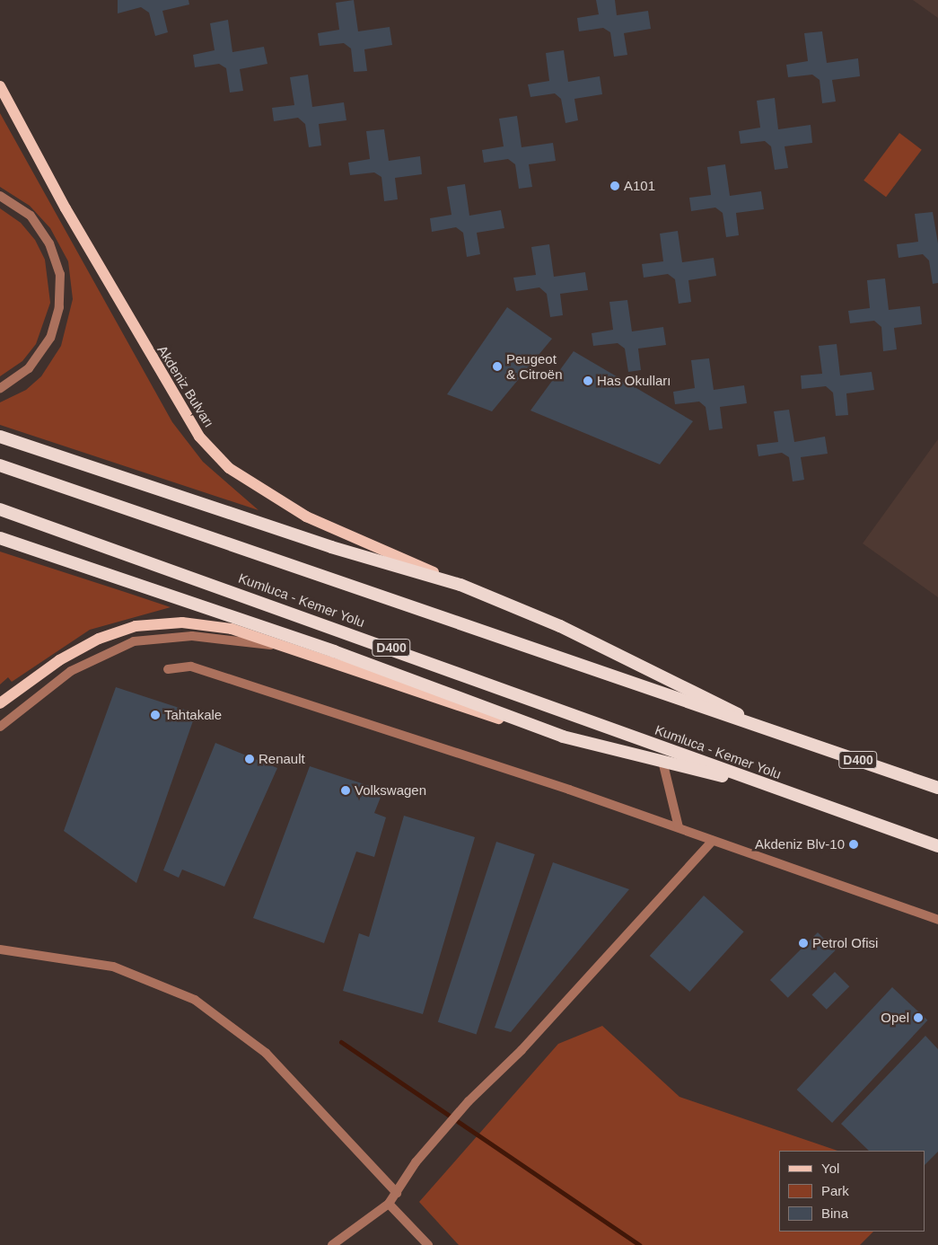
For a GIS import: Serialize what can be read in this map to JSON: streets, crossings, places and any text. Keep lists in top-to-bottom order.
{
  "streets": {
    "highway": ["Kumluca - Kemer Yolu", "D400"],
    "main road": ["Akdeniz Bulvarı"]
  },
  "crossings": [
    ["Akdeniz Bulvarı", "D400"],
    ["Kumluca - Kemer Yolu", "D400"]
  ],
  "places": [
    "A101",
    "Peugeot & Citroën",
    "Has Okulları",
    "Tahtakale",
    "Renault",
    "Volkswagen",
    "Akdeniz Blv-10",
    "Petrol Ofisi",
    "Opel"
  ],
  "legend": ["Yol", "Park", "Bina"]
}
